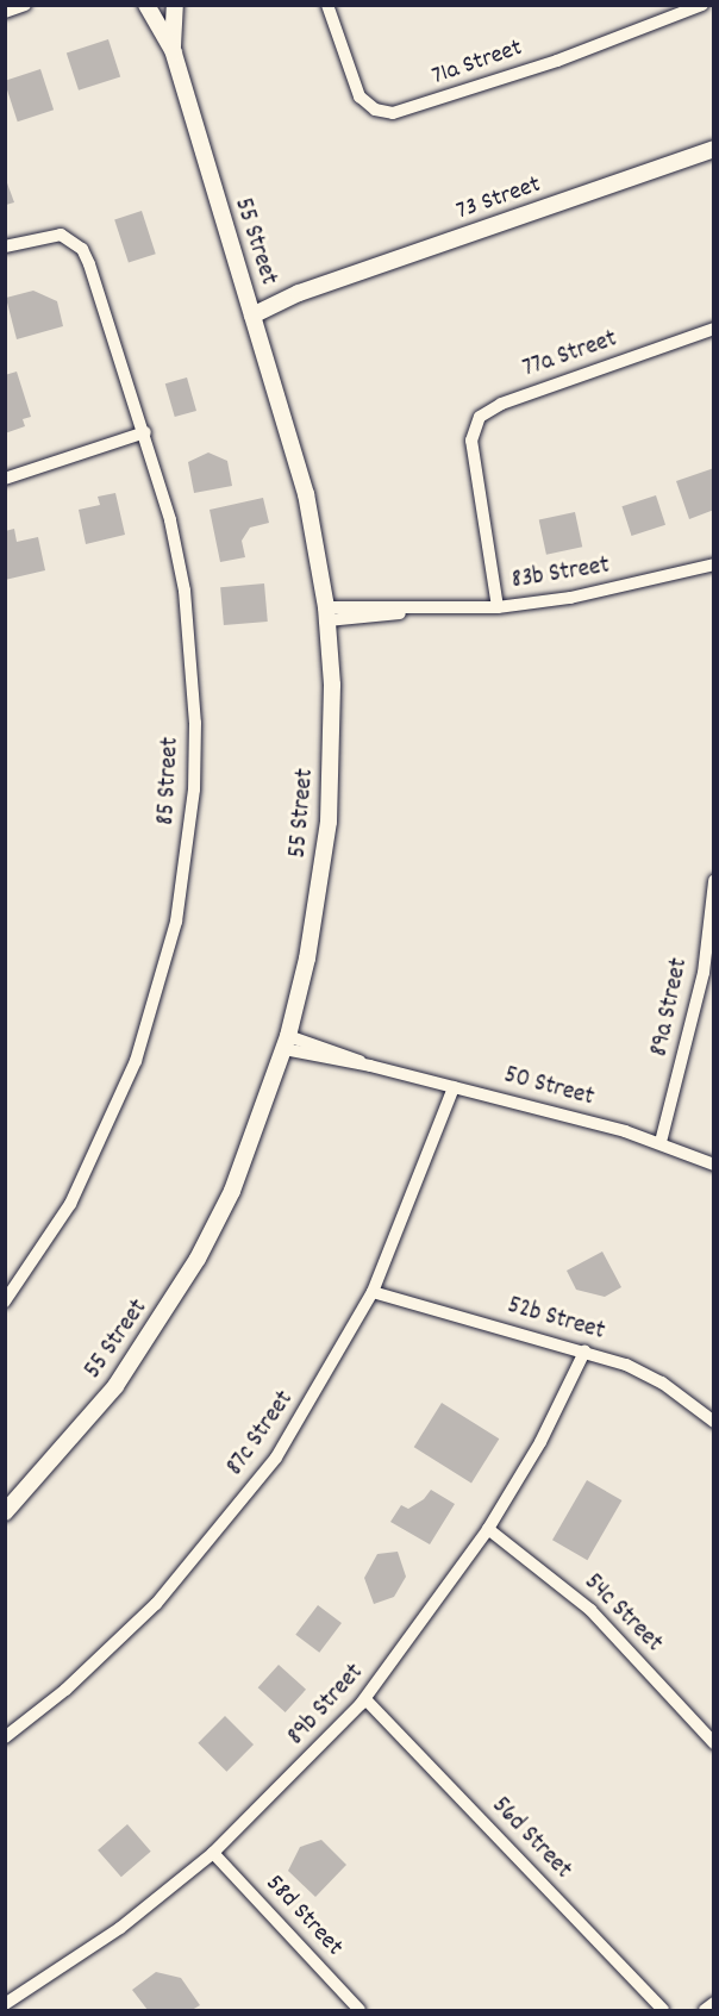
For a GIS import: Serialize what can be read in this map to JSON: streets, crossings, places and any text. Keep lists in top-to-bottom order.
{
  "streets": {
    "street": [
      "71a Street",
      "73 Street",
      "55 Street",
      "77a Street",
      "83b Street",
      "85 Street",
      "89a Street",
      "50 Street",
      "52b Street",
      "87c Street",
      "54c Street",
      "89b Street",
      "56d Street",
      "58d Street"
    ]
  },
  "crossings": [
    ["73 Street", "55 Street"],
    ["55 Street", "83b Street"],
    ["55 Street", "50 Street"],
    ["77a Street", "83b Street"],
    ["89a Street", "50 Street"],
    ["50 Street", "87c Street"],
    ["52b Street", "87c Street"],
    ["52b Street", "89b Street"],
    ["54c Street", "89b Street"],
    ["89b Street", "56d Street"],
    ["89b Street", "58d Street"]
  ]
}
